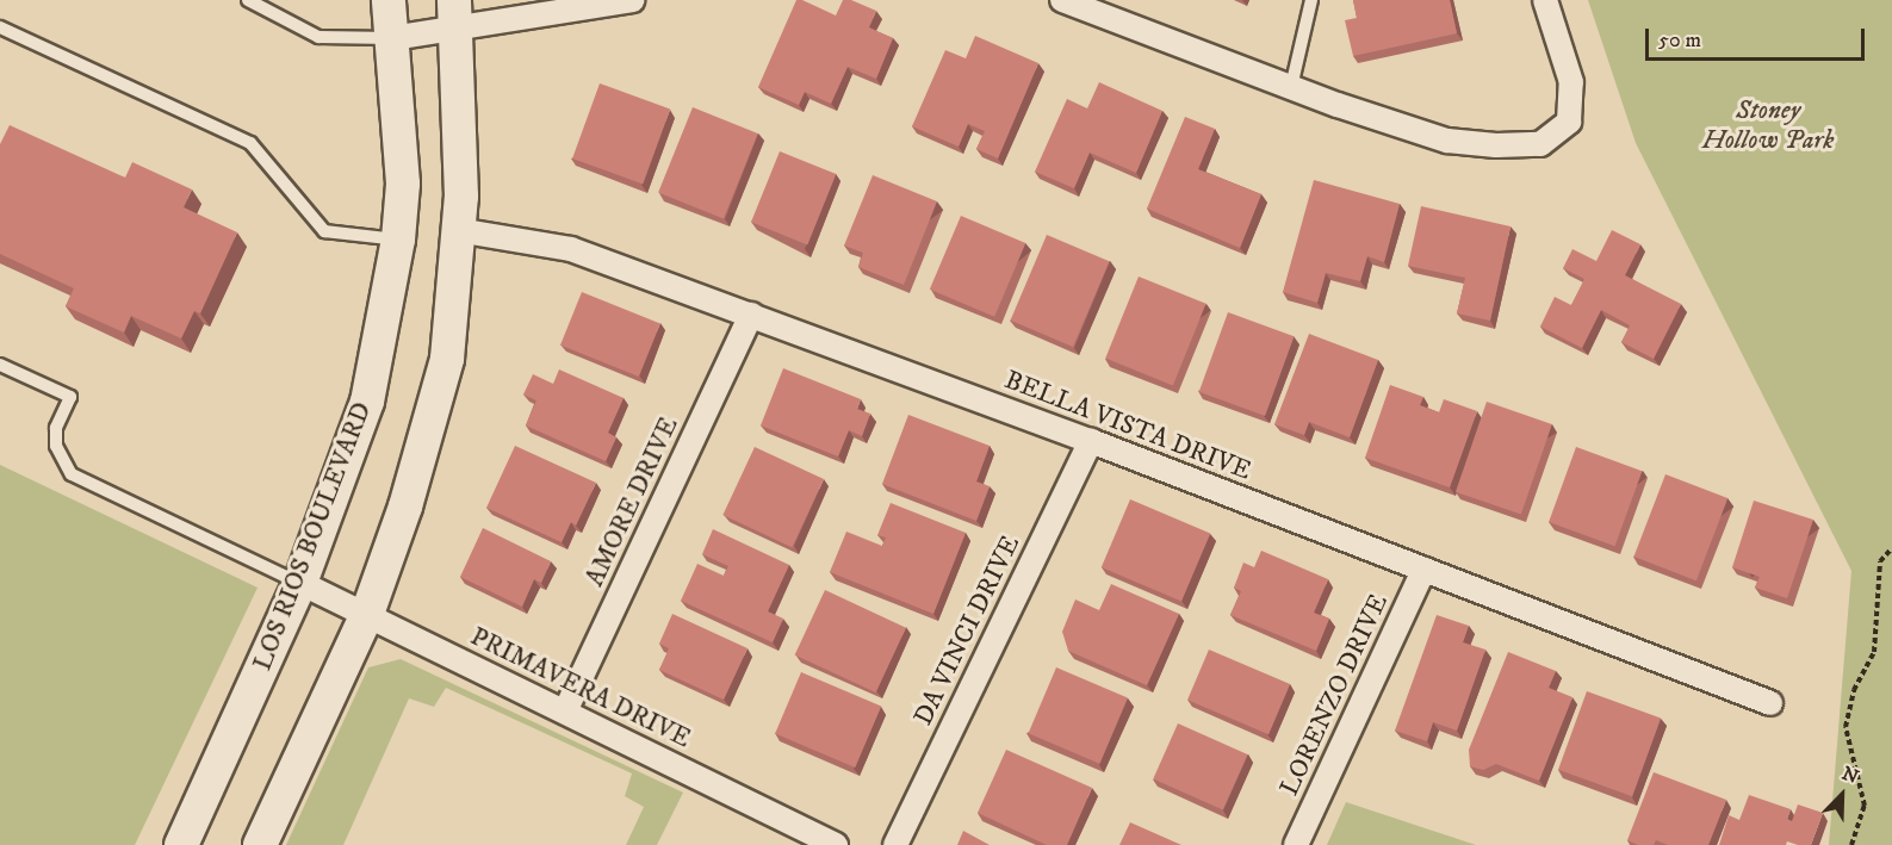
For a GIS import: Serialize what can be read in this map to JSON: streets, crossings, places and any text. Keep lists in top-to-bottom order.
{
  "streets": {
    "main road": ["LOS RIOS BOULEVARD"],
    "street": [
      "BELLA VISTA DRIVE",
      "AMORE DRIVE",
      "DA VINCI DRIVE",
      "PRIMAVERA DRIVE",
      "LORENZO DRIVE"
    ]
  },
  "crossings": [
    ["BELLA VISTA DRIVE", "AMORE DRIVE"],
    ["BELLA VISTA DRIVE", "DA VINCI DRIVE"],
    ["BELLA VISTA DRIVE", "LORENZO DRIVE"],
    ["AMORE DRIVE", "PRIMAVERA DRIVE"],
    ["LOS RIOS BOULEVARD", "PRIMAVERA DRIVE"]
  ],
  "parks": ["Stoney Hollow Park"],
  "scale_bar": "50 m",
  "north": "top right"
}
